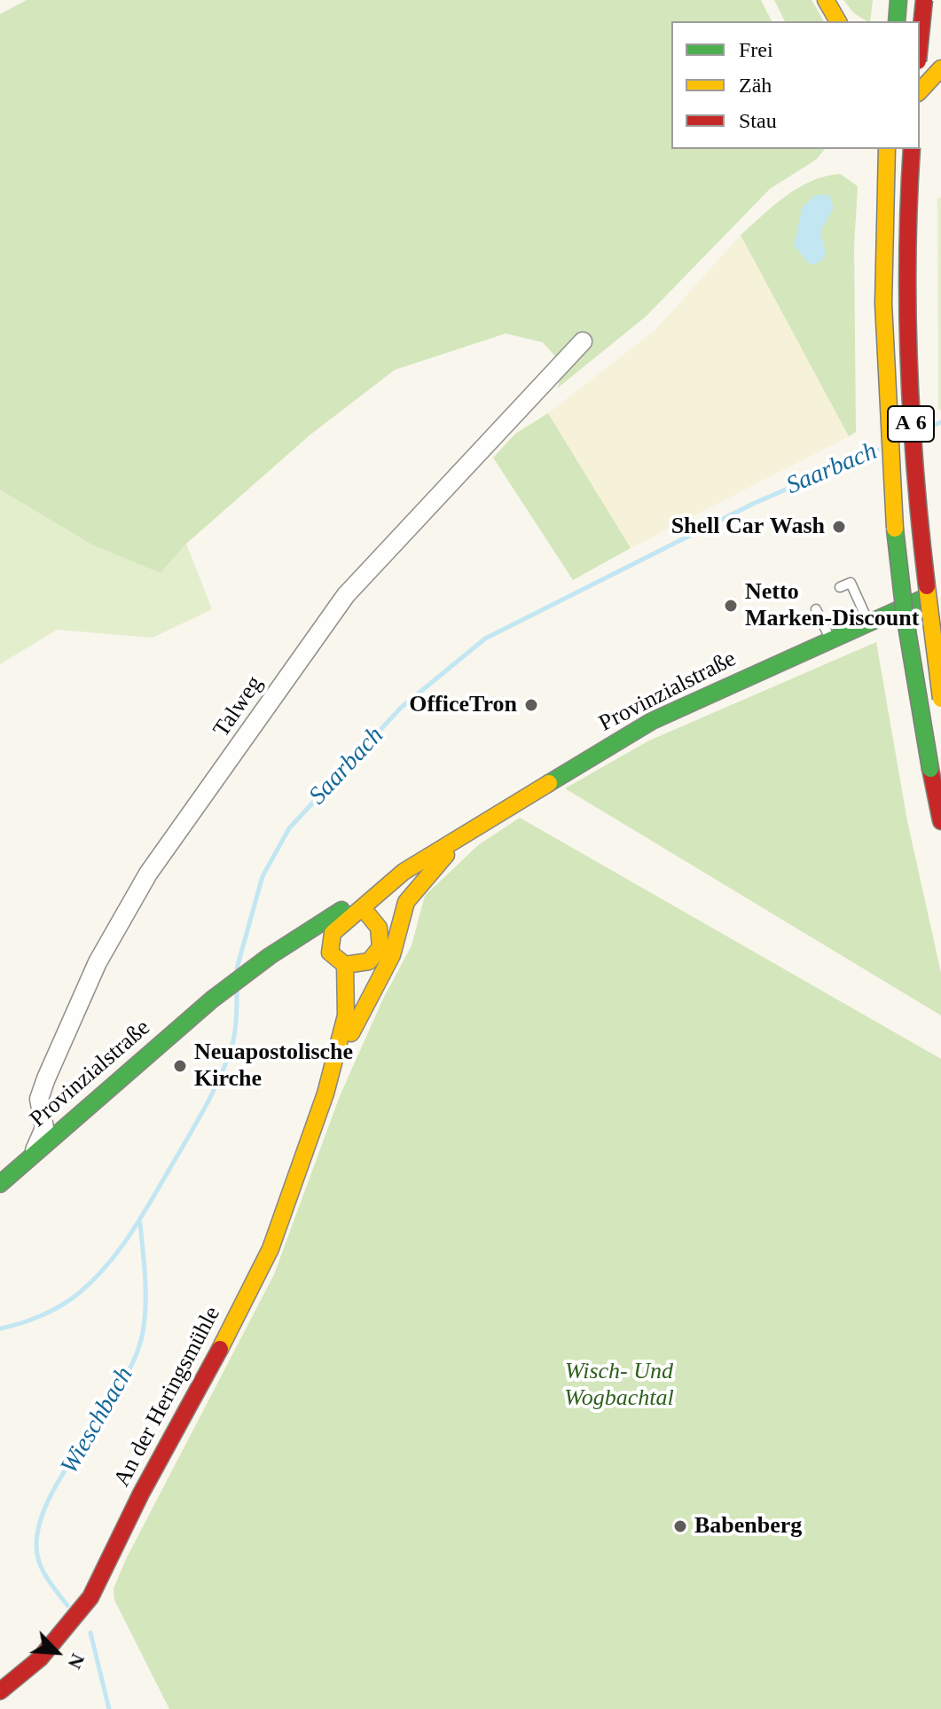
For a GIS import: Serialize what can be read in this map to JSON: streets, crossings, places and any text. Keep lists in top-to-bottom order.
{
  "streets": {
    "main road": ["A 6", "Provinzialstraße", "An der Heringsmühle"],
    "street": ["Talweg"]
  },
  "crossings": [
    ["A 6", "Provinzialstraße"],
    ["Provinzialstraße", "Talweg"],
    ["Provinzialstraße", "An der Heringsmühle"]
  ],
  "water": ["Saarbach", "Wieschbach"],
  "parks": ["Wisch- Und Wogbachtal"],
  "places": [
    "Shell Car Wash",
    "Netto Marken-Discount",
    "OfficeTron",
    "Neuapostolische Kirche",
    "Babenberg"
  ],
  "legend": ["Frei", "Zäh", "Stau"],
  "north": "bottom right"
}
